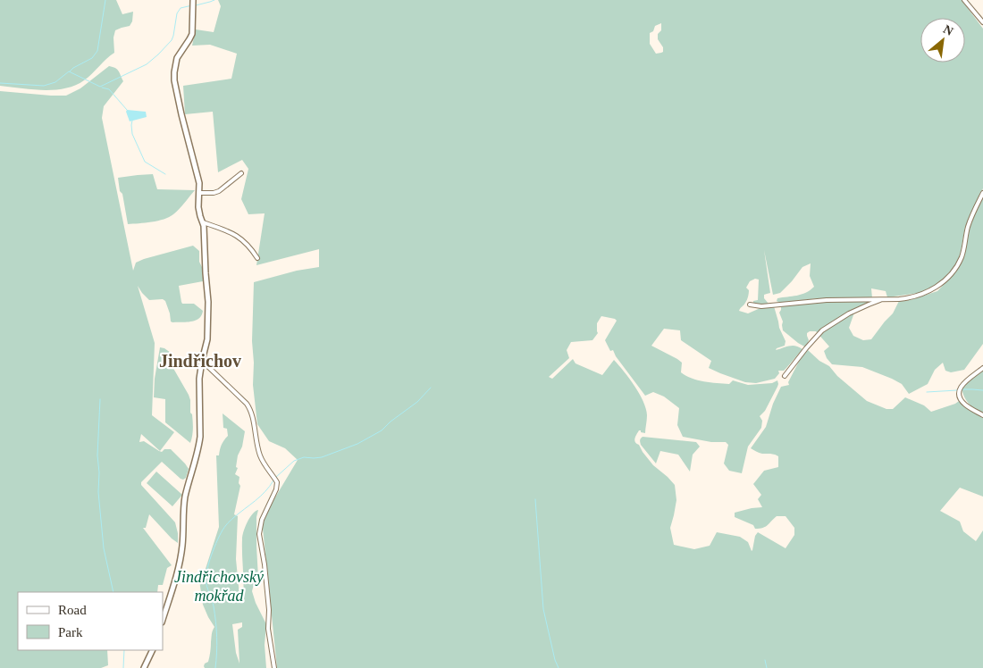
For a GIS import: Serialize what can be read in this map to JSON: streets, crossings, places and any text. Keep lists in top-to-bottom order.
{
  "districts": ["Jindřichov"],
  "parks": ["Jindřichovský mokřad"],
  "legend": ["Road", "Park"],
  "north": "top right"
}
